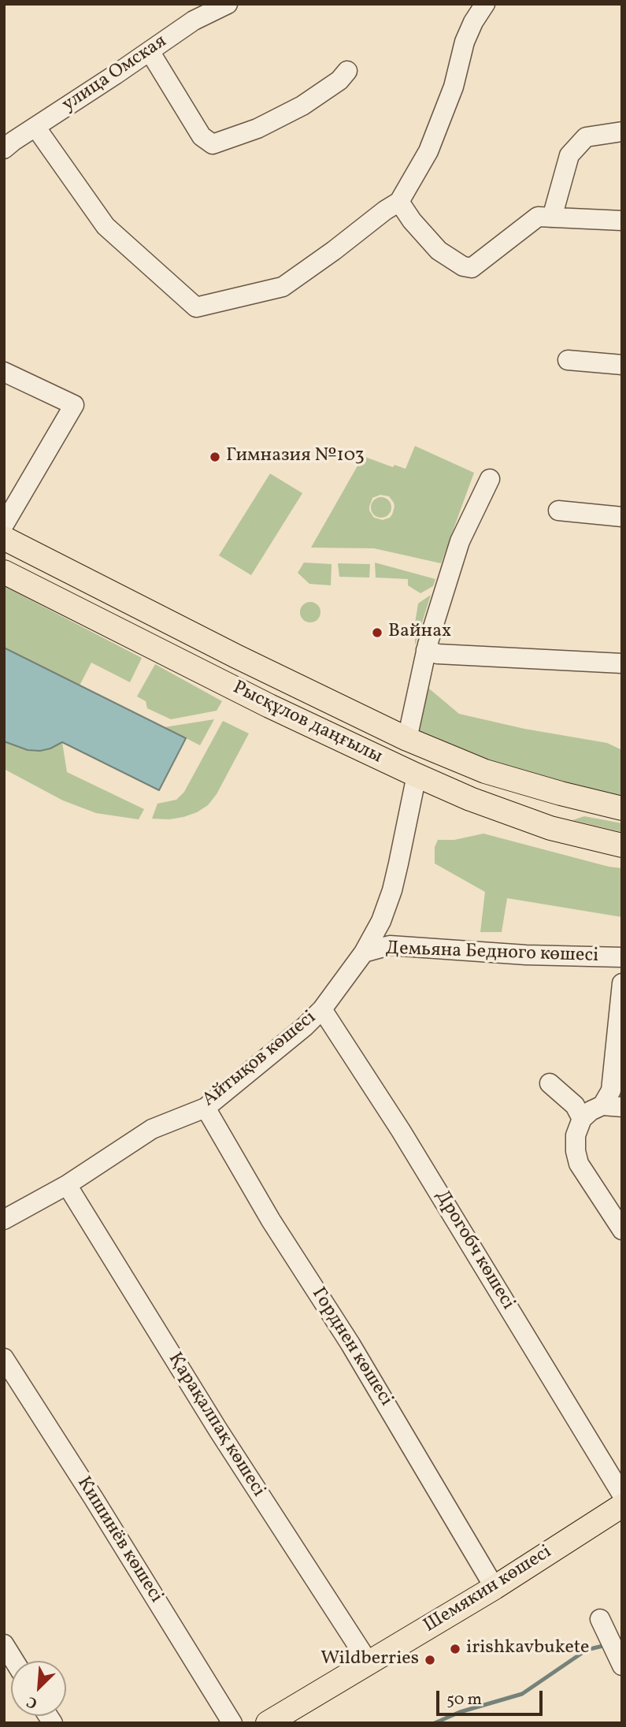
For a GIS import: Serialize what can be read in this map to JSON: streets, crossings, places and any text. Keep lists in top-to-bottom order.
{
  "streets": {
    "main road": ["Рысқұлов даңғылы", "Шемякин көшесі"],
    "street": [
      "улица Омская",
      "Демьяна Бедного көшесі",
      "Айтықов көшесі",
      "Дрогобч көшесі",
      "Горднен көшесі",
      "Қарақалпақ көшесі",
      "Кишинёв көшесі"
    ]
  },
  "crossings": [
    ["Рысқұлов даңғылы", "Айтықов көшесі"],
    ["Демьяна Бедного көшесі", "Айтықов көшесі"],
    ["Айтықов көшесі", "Дрогобч көшесі"],
    ["Айтықов көшесі", "Горднен көшесі"],
    ["Айтықов көшесі", "Қарақалпақ көшесі"],
    ["Горднен көшесі", "Шемякин көшесі"],
    ["Қарақалпақ көшесі", "Шемякин көшесі"]
  ],
  "places": [
    "Гимназия №103",
    "Вайнах",
    "irishkavbukete",
    "Wildberries"
  ],
  "scale_bar": "50 m",
  "north": "bottom left"
}
